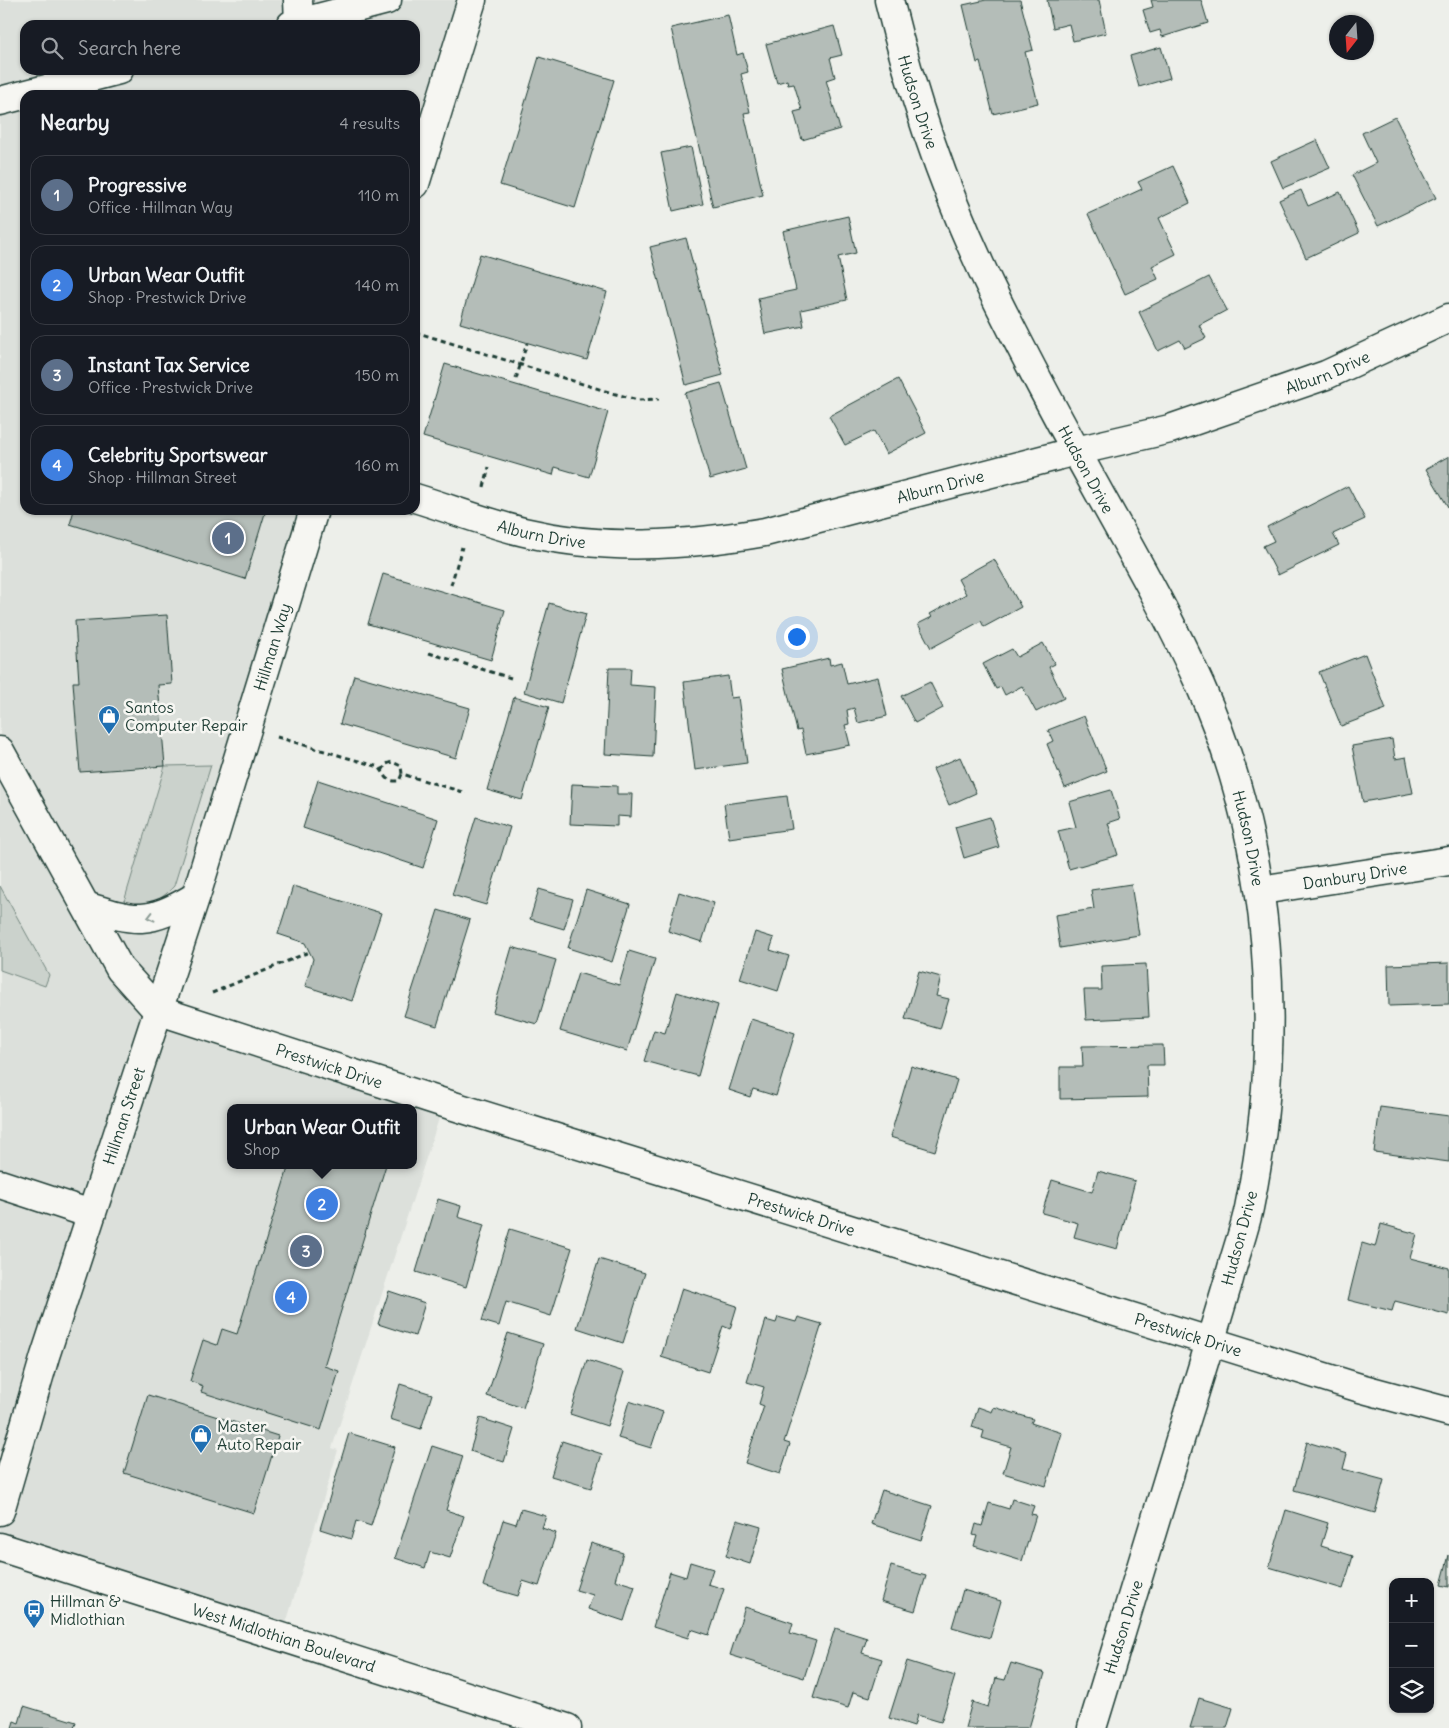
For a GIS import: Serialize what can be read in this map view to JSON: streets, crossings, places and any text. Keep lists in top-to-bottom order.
{
  "streets": {
    "street": [
      "Hudson Drive",
      "Alburn Drive",
      "Hillman Way",
      "Danbury Drive",
      "Prestwick Drive",
      "Hillman Street",
      "West Midlothian Boulevard"
    ]
  },
  "crossings": [
    ["Hudson Drive", "Alburn Drive"],
    ["Hudson Drive", "Danbury Drive"],
    ["Hudson Drive", "Prestwick Drive"],
    ["Hillman Way", "Prestwick Drive"],
    ["Hillman Way", "Hillman Street"],
    ["Prestwick Drive", "Hillman Street"]
  ],
  "places": {
    "shop": ["Santos Computer Repair", "Master Auto Repair"],
    "bus stop": ["Hillman & Midlothian"]
  },
  "north": "bottom",
  "page": {
    "search": "Search here",
    "heading": ["Nearby", "4 results"],
    "list": [
      {
        "mark": "1",
        "name": "Progressive",
        "note": "Office · Hillman Way",
        "value": "110 m"
      },
      {
        "mark": "2",
        "name": "Urban Wear Outfit",
        "note": "Shop · Prestwick Drive",
        "value": "140 m"
      },
      {
        "mark": "3",
        "name": "Instant Tax Service",
        "note": "Office · Prestwick Drive",
        "value": "150 m"
      },
      {
        "mark": "4",
        "name": "Celebrity Sportswear",
        "note": "Shop · Hillman Street",
        "value": "160 m"
      }
    ],
    "pins": [
      "1",
      "2",
      "3",
      "4"
    ],
    "popup": ["Urban Wear Outfit", "Shop"],
    "map_buttons": ["+", "−"]
  }
}
